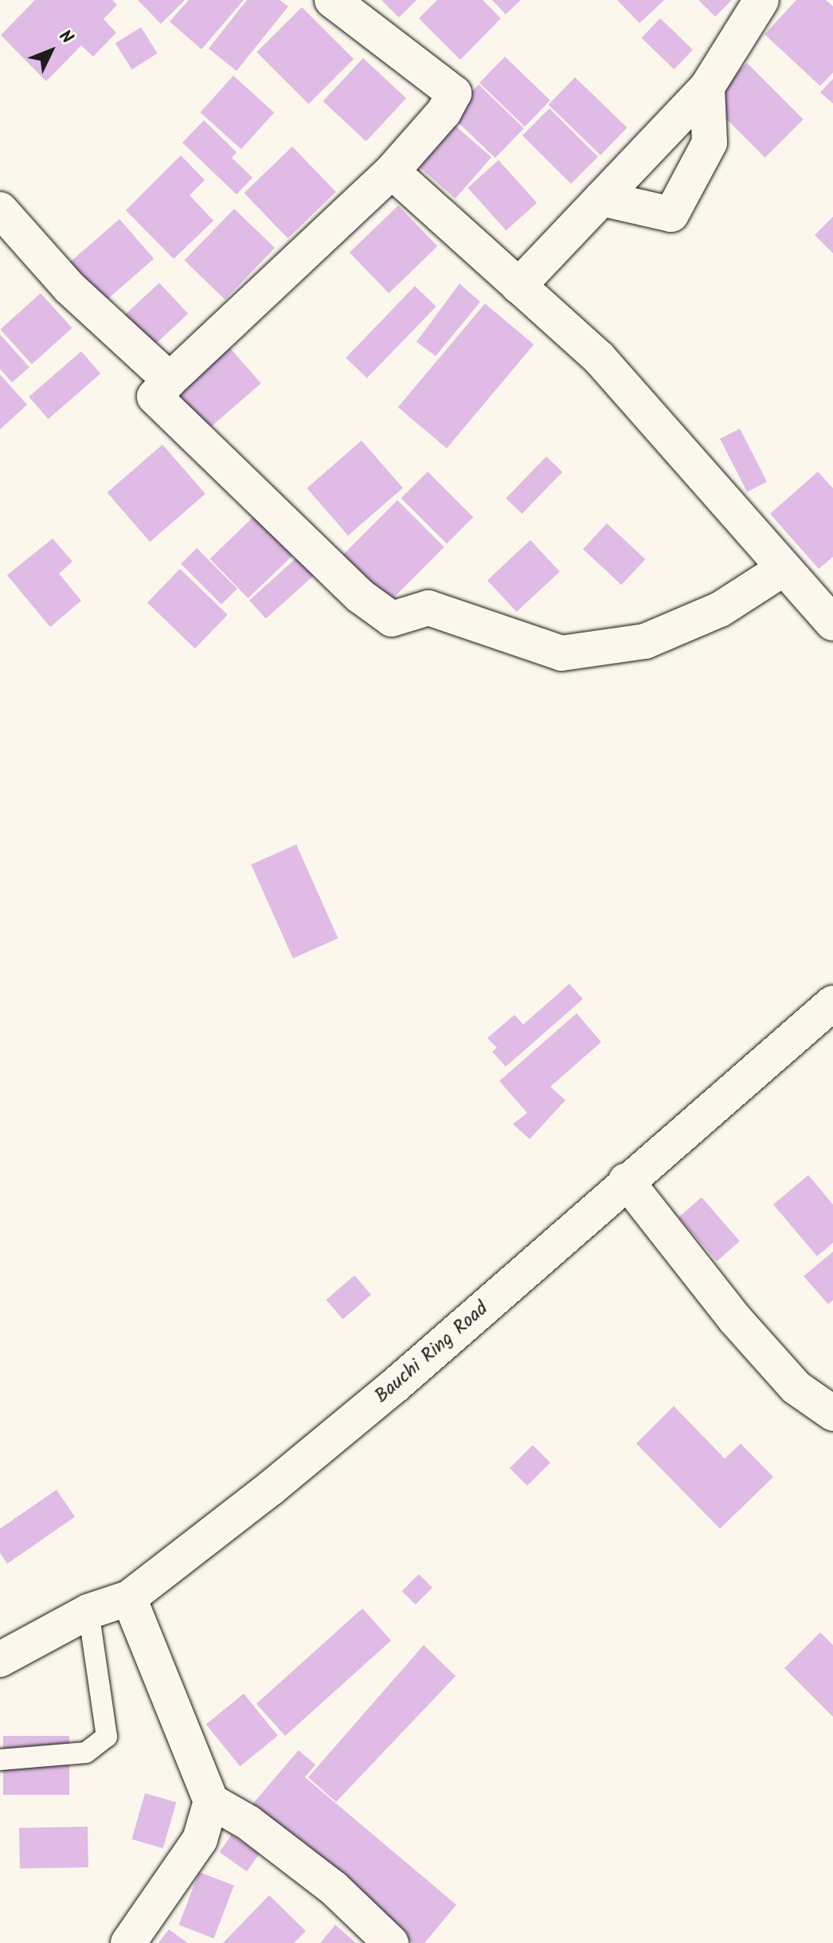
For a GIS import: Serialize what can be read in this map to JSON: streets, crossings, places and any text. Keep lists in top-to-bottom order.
{
  "streets": {
    "street": ["Bauchi Ring Road"]
  },
  "north": "top right"
}
